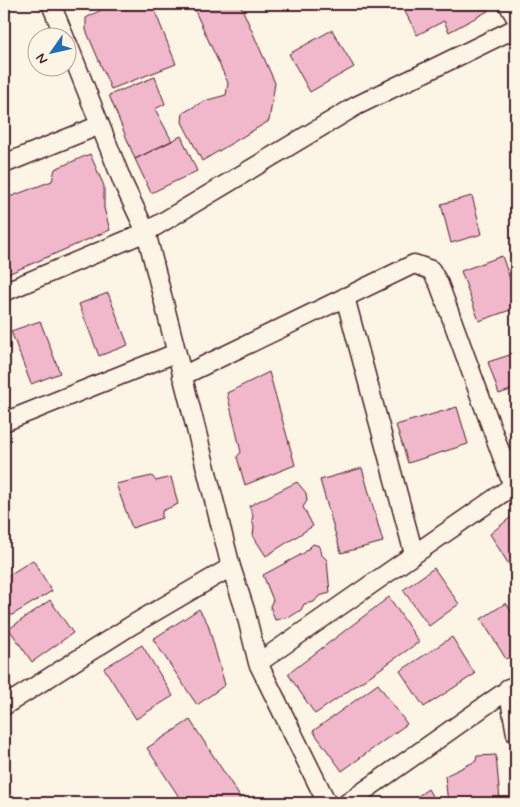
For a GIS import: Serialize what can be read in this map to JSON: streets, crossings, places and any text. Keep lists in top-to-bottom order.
{
  "north": "bottom left"
}
